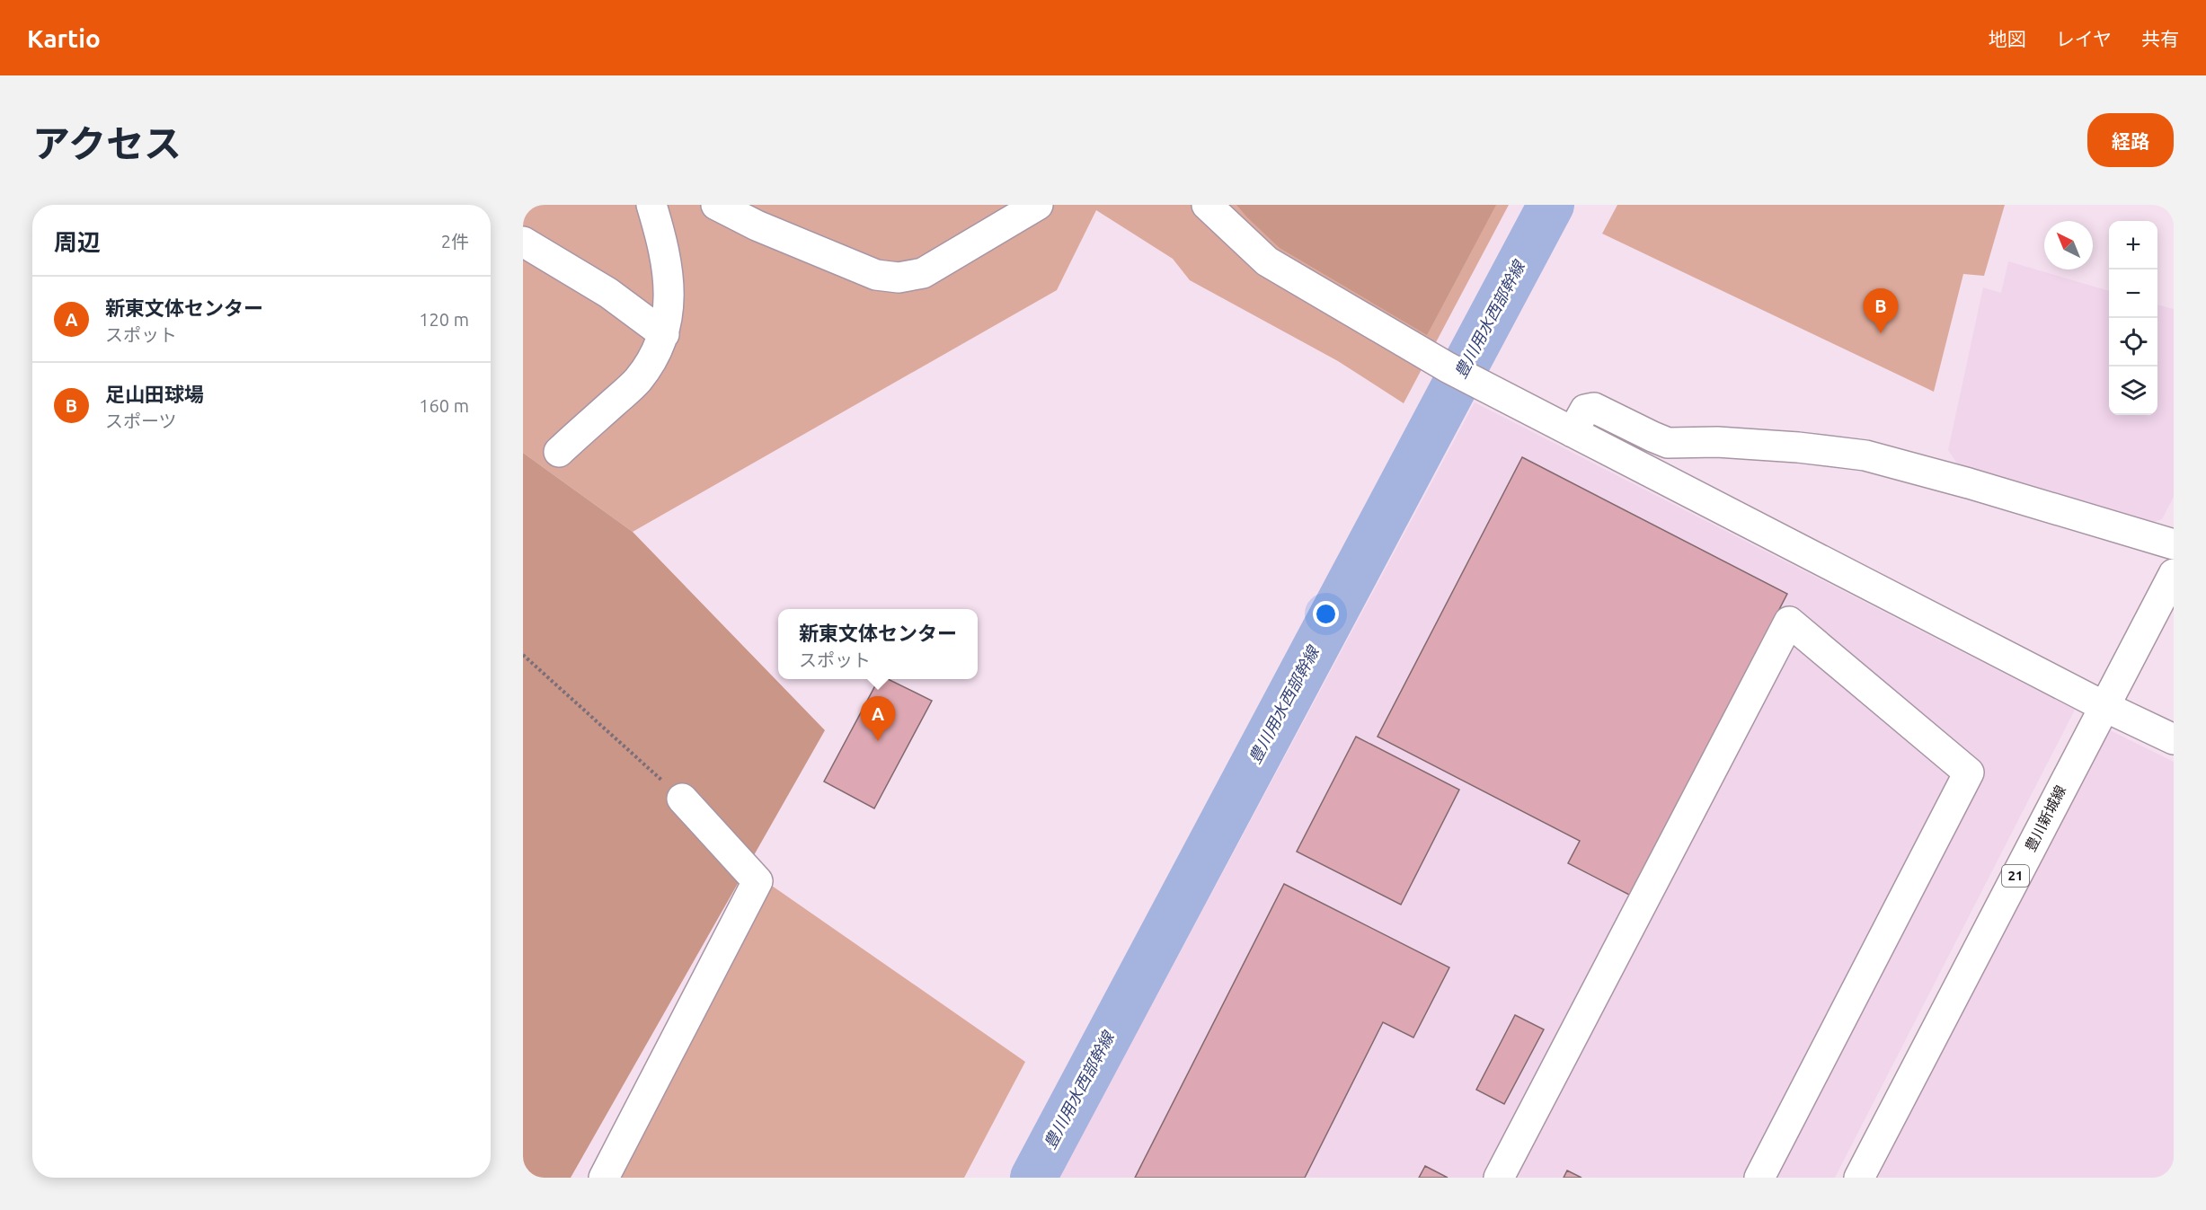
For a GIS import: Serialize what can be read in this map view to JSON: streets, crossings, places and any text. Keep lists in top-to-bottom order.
{
  "streets": {
    "street": ["豊川新城線", "21"]
  },
  "water": ["豊川用水西部幹線"],
  "north": "top left",
  "page": {
    "header": "Kartio",
    "nav": ["地図", "レイヤ", "共有"],
    "title": "アクセス",
    "buttons": "経路",
    "heading": ["周辺", "2件"],
    "map_buttons": ["+", "−"],
    "list": [
      {
        "mark": "A",
        "name": "新東文体センター",
        "note": "スポット",
        "value": "120 m"
      },
      {
        "mark": "B",
        "name": "足山田球場",
        "note": "スポーツ",
        "value": "160 m"
      }
    ],
    "pins": ["B", "A"],
    "popup": ["新東文体センター", "スポット"]
  }
}
